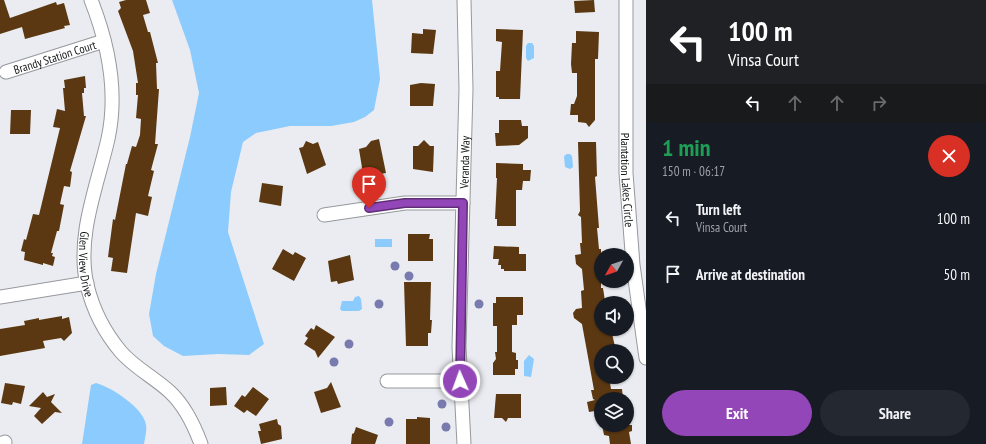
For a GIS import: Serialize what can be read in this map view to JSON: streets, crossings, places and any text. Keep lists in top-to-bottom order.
{
  "streets": {
    "street": [
      "Brandy Station Court",
      "Veranda Way",
      "Plantation Lakes Circle",
      "Glen View Drive"
    ]
  },
  "crossings": [
    ["Brandy Station Court", "Glen View Drive"]
  ],
  "north": "bottom left",
  "page": {
    "turn": ["100 m", "Vinsa Court"],
    "heading": ["1 min", "150 m · 06:17"],
    "list": [
      {
        "name": "Turn left",
        "note": "Vinsa Court",
        "value": "100 m"
      },
      {
        "name": "Arrive at destination",
        "value": "50 m"
      }
    ],
    "buttons": ["Exit", "Share"]
  }
}
